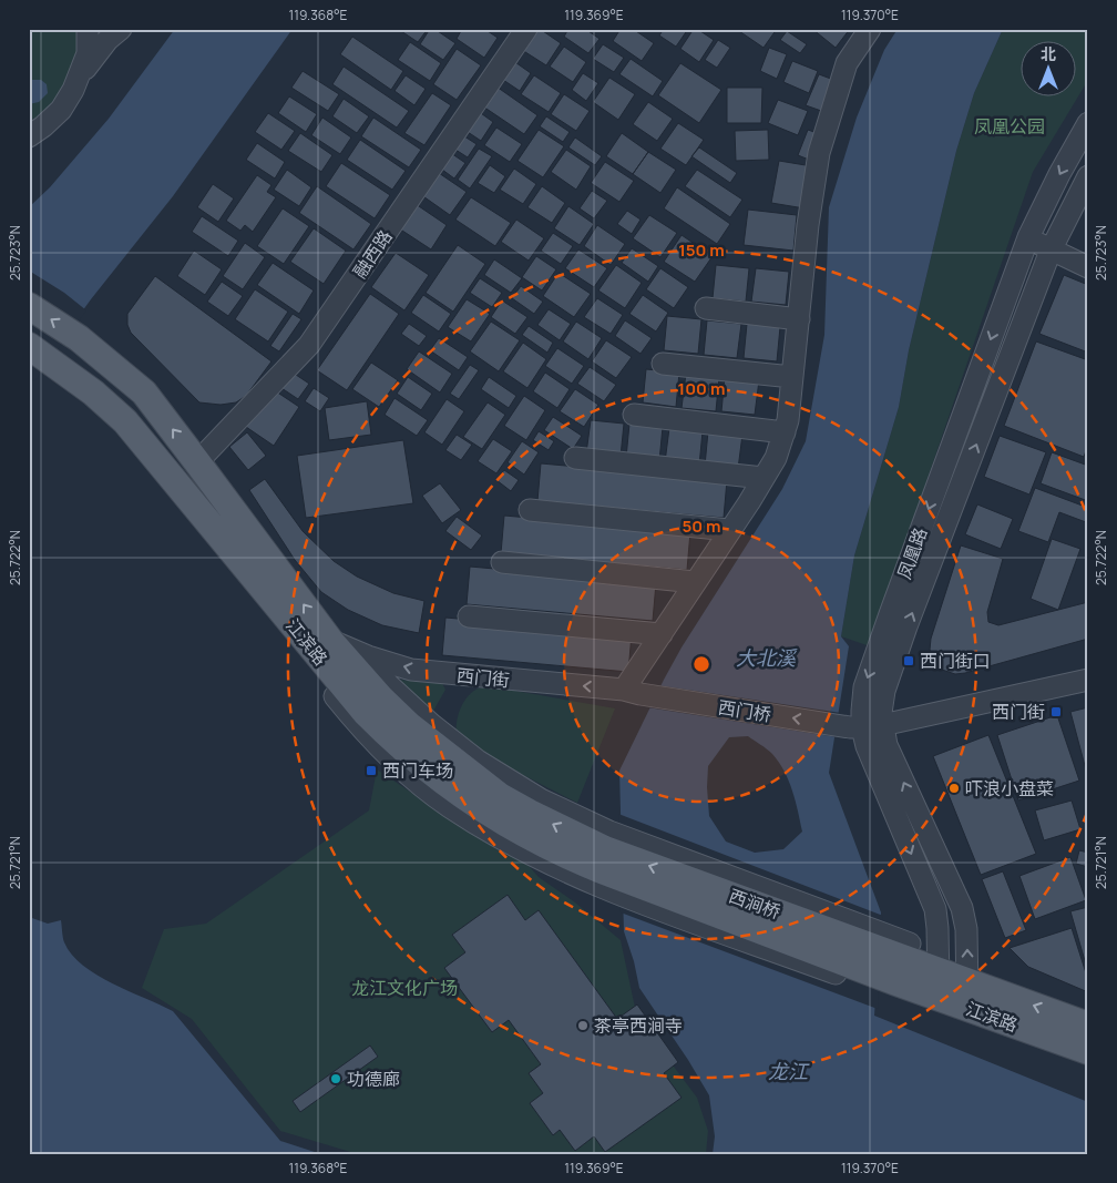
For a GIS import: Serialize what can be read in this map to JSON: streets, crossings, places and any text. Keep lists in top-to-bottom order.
{
  "streets": {
    "main road": ["江滨路", "西涧桥"],
    "street": [
      "融西路",
      "凤凰路",
      "西门街",
      "西门桥"
    ]
  },
  "crossings": [
    ["融西路", "江滨路"],
    ["凤凰路", "江滨路"],
    ["凤凰路", "西门桥"],
    ["江滨路", "西门街"],
    ["江滨路", "西涧桥"],
    ["西门街", "西门桥"]
  ],
  "water": ["大北溪", "龙江"],
  "parks": ["凤凰公园", "龙江文化广场"],
  "places": {
    "transit": ["西门街口", "西门街", "西门车场"],
    "other": ["吓浪小盘菜", "茶亭西涧寺", "功德廊"]
  },
  "north": "top",
  "coordinates": [
    "119.368°E",
    "119.369°E",
    "119.370°E",
    "25.723°N",
    "25.722°N",
    "25.721°N"
  ],
  "rings": ["150 m", "100 m", "50 m"]
}
